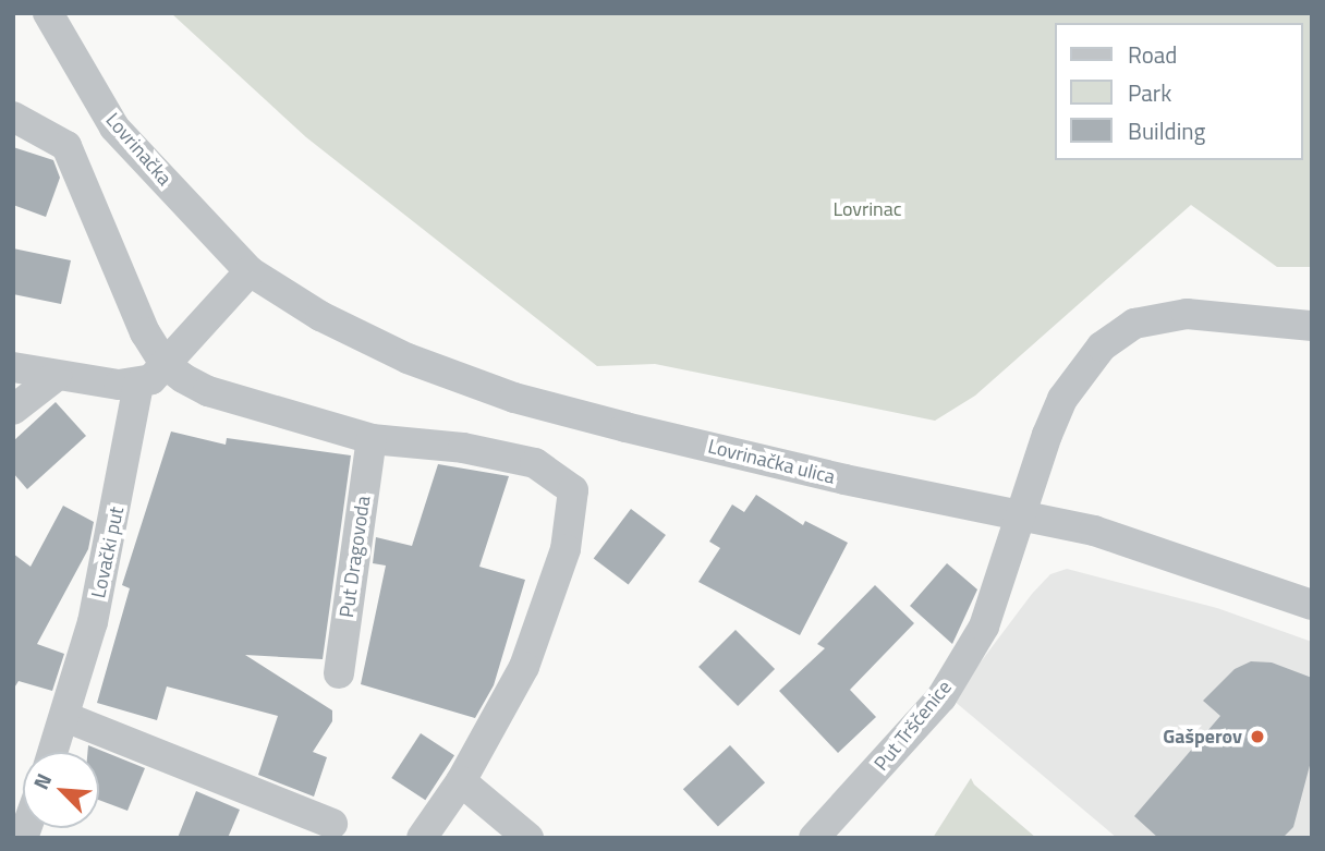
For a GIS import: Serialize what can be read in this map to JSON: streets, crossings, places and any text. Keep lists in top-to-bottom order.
{
  "streets": {
    "street": [
      "Lovrinačka",
      "Lovrinačka ulica",
      "Lovački put",
      "Put Dragovoda",
      "Put Trščenice"
    ]
  },
  "crossings": [
    ["Lovrinačka", "Lovrinačka ulica"],
    ["Lovrinačka ulica", "Put Trščenice"]
  ],
  "parks": ["Lovrinac"],
  "places": ["Gašperov"],
  "legend": ["Road", "Park", "Building"],
  "north": "top left"
}
